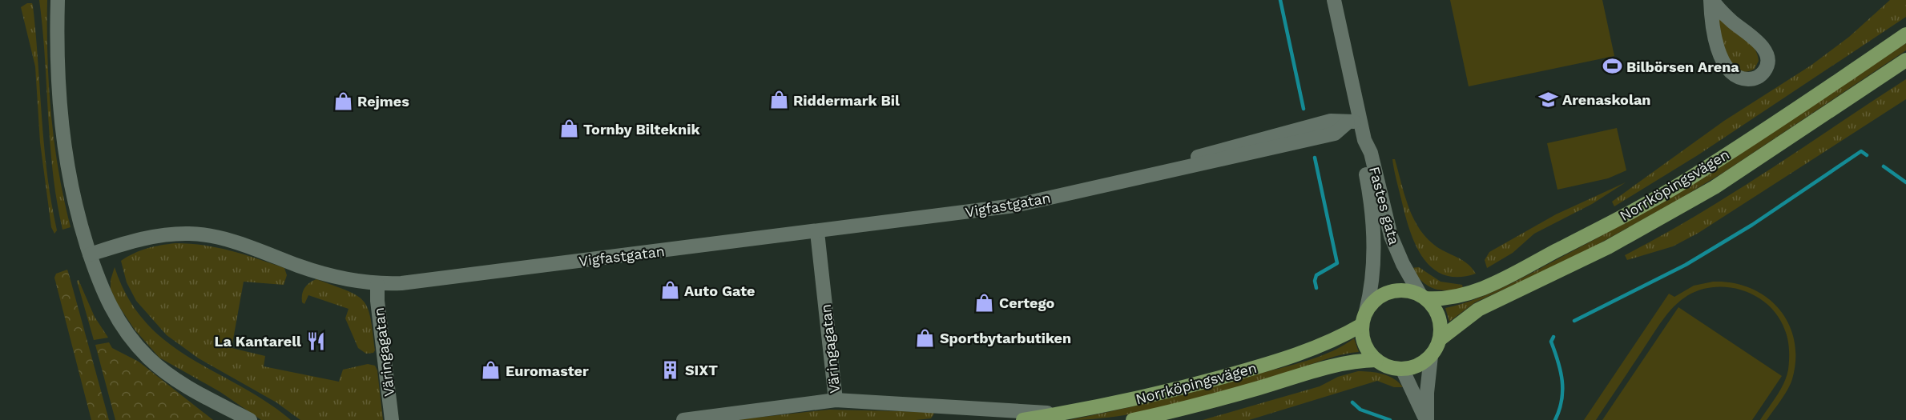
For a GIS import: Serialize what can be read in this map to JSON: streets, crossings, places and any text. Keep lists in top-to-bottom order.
{
  "streets": {
    "main road": ["Norrköpingsvägen"],
    "street": ["Vigfastgatan", "Fastes gata", "Väringagatan"]
  },
  "crossings": [
    ["Norrköpingsvägen", "Fastes gata"],
    ["Vigfastgatan", "Fastes gata"],
    ["Vigfastgatan", "Väringagatan"]
  ],
  "places": {
    "sports": ["Bilbörsen Arena"],
    "school or university": ["Arenaskolan"],
    "shop": [
      "Riddermark Bil",
      "Rejmes",
      "Tornby Bilteknik",
      "Auto Gate",
      "Certego",
      "Sportbytarbutiken",
      "Euromaster"
    ],
    "restaurant": ["La Kantarell"],
    "building": ["SIXT"]
  }
}
